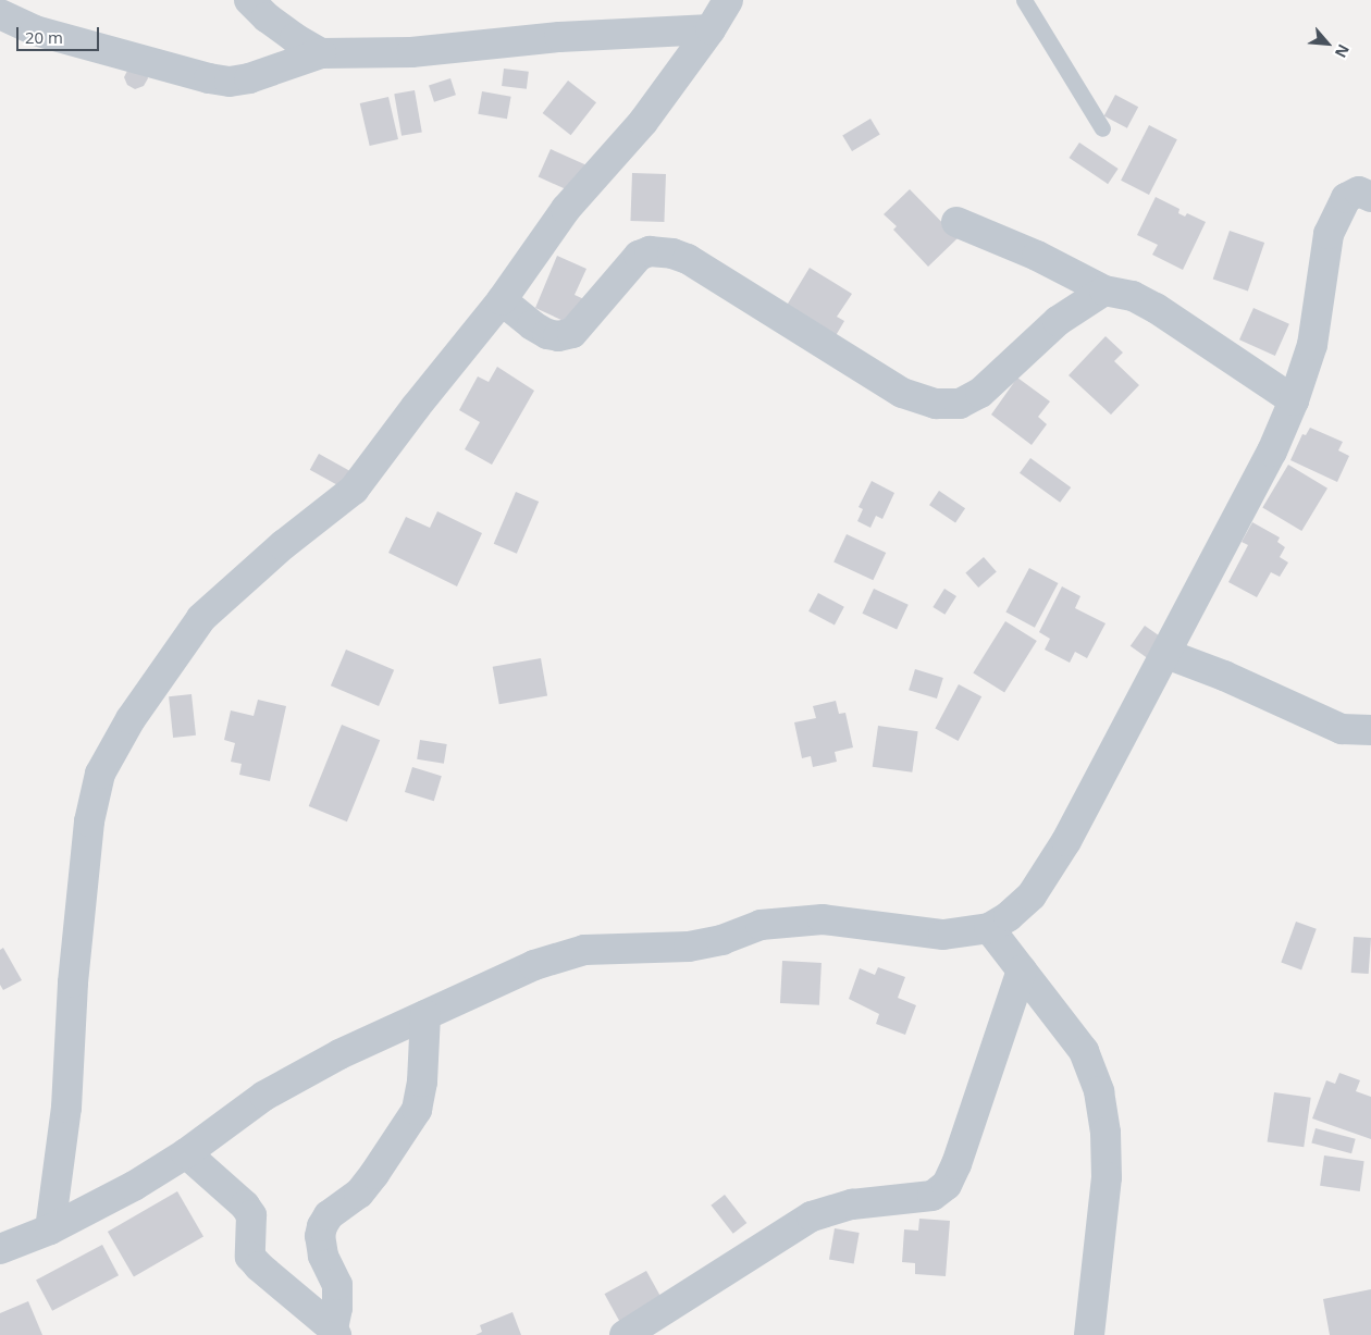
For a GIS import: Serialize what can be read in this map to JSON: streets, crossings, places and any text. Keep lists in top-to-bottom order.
{
  "scale_bar": "20 m",
  "north": "bottom right"
}
